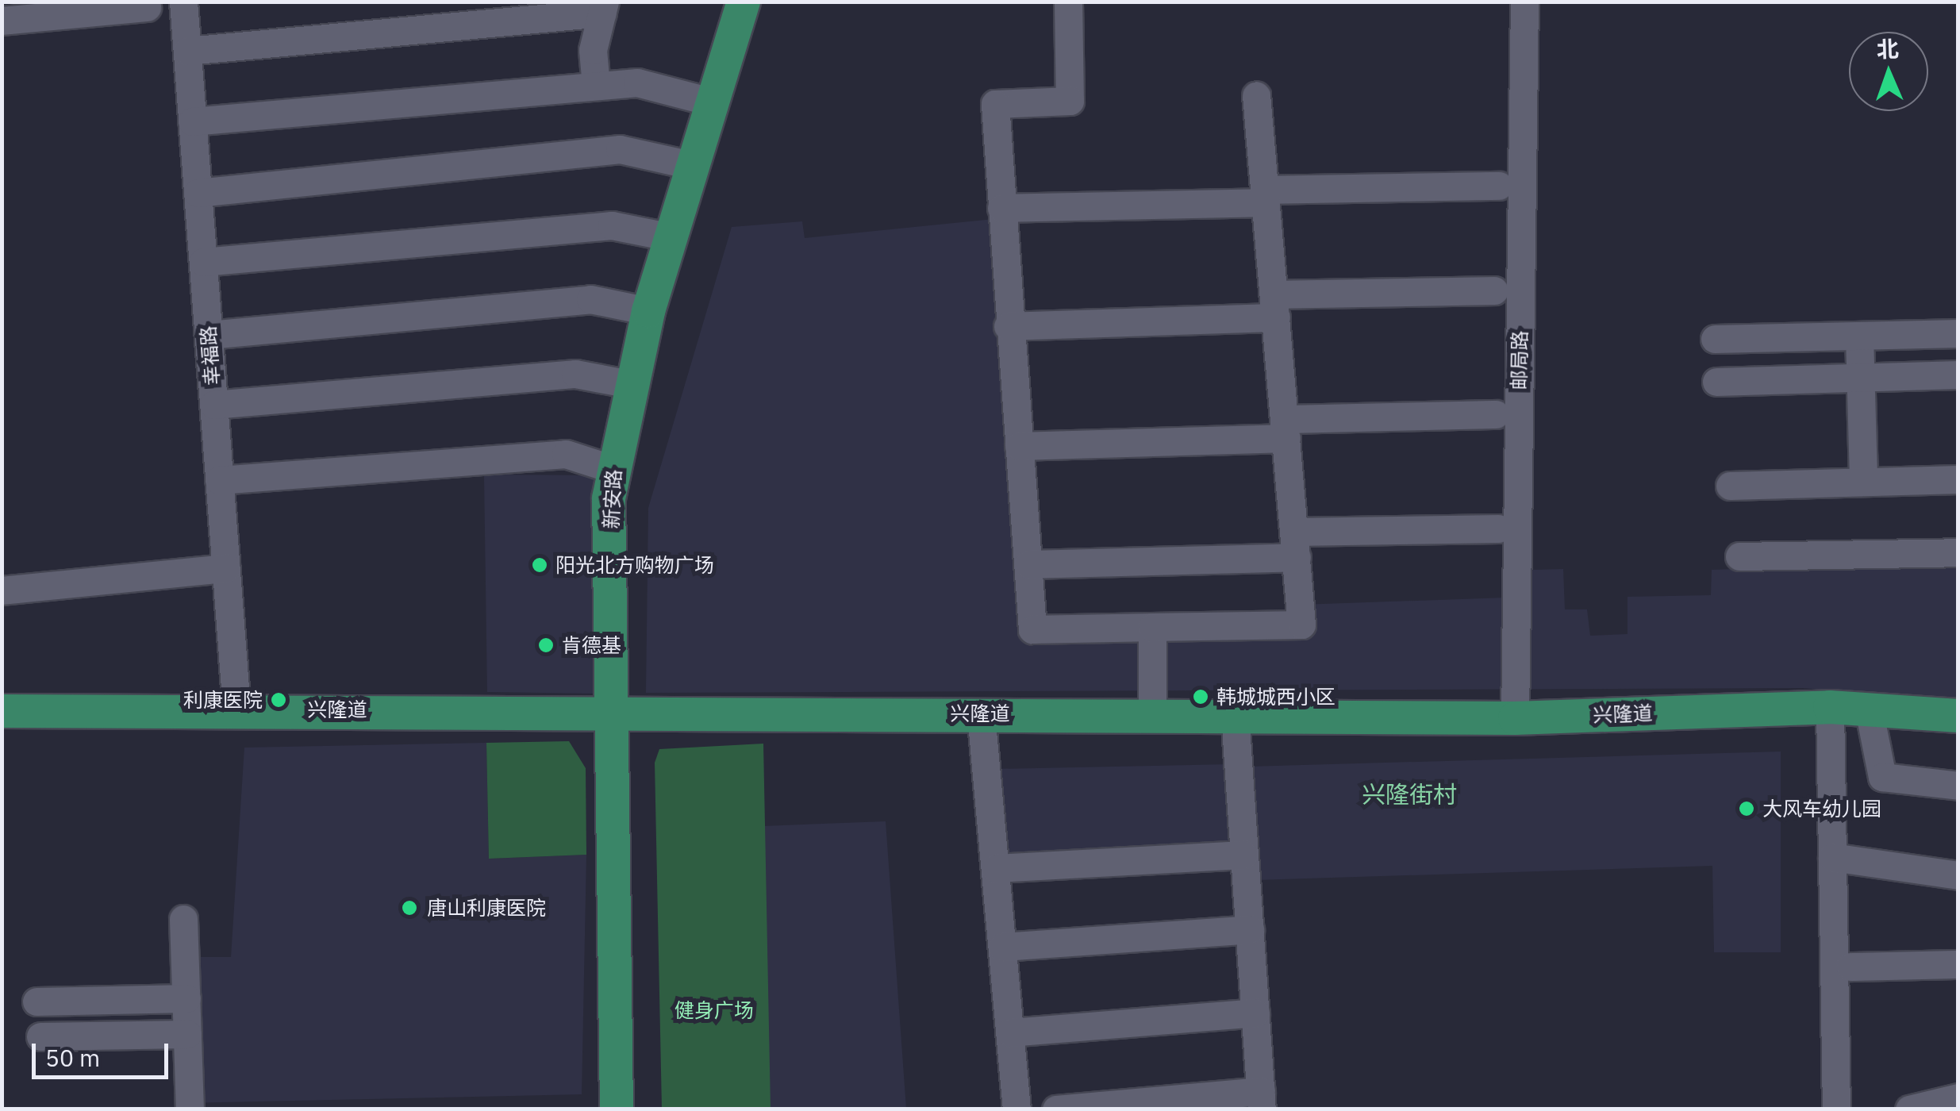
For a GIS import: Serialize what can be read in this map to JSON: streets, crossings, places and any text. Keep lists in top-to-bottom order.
{
  "streets": {
    "main road": ["新安路", "兴隆道"],
    "street": ["幸福路", "邮局路"]
  },
  "crossings": [
    ["幸福路", "兴隆道"],
    ["邮局路", "兴隆道"],
    ["新安路", "兴隆道"]
  ],
  "districts": ["兴隆街村"],
  "parks": ["健身广场"],
  "places": [
    "阳光北方购物广场",
    "肯德基",
    "韩城城西小区",
    "利康医院",
    "大风车幼儿园",
    "唐山利康医院"
  ],
  "scale_bar": "50 m",
  "north": "top"
}
